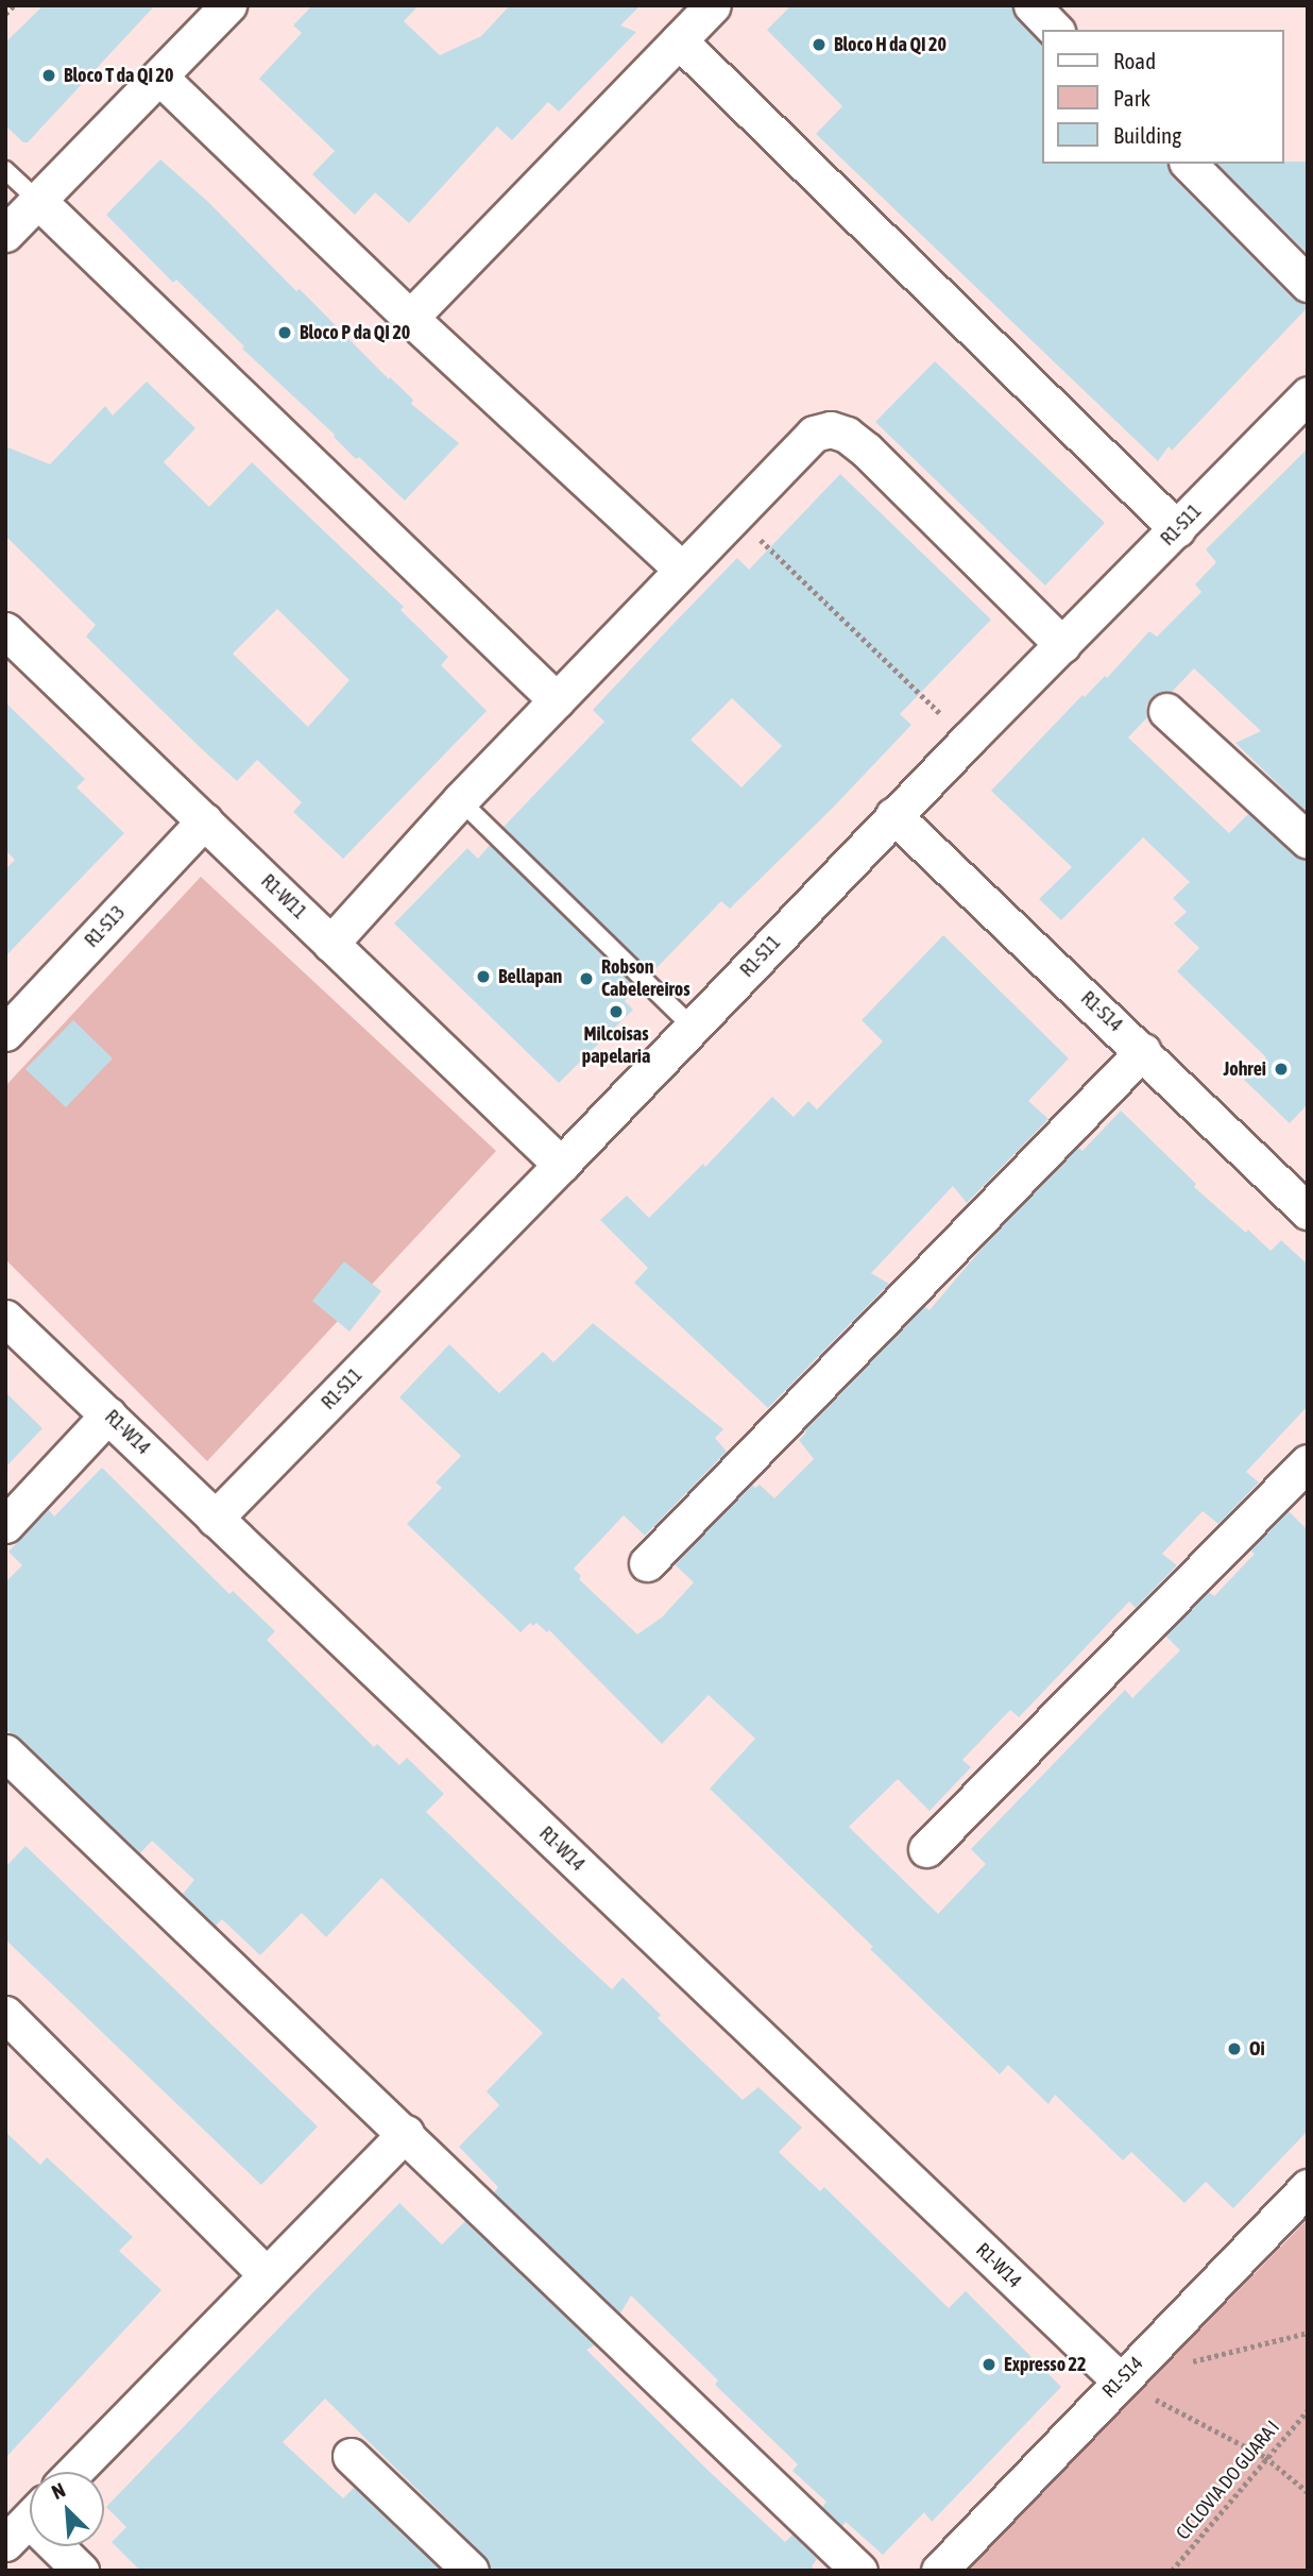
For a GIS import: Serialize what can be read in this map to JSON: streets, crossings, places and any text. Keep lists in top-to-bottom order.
{
  "streets": {
    "street": [
      "R1-S11",
      "R1-W11",
      "R1-S13",
      "R1-S14",
      "R1-W14"
    ],
    "path": ["CICLOVIA DO GUARA I"]
  },
  "crossings": [
    ["R1-S11", "R1-W11"],
    ["R1-S11", "R1-S14"],
    ["R1-S11", "R1-W14"],
    ["R1-W11", "R1-S13"],
    ["R1-S14", "R1-W14"]
  ],
  "places": [
    "Bloco H da QI 20",
    "Bloco T da QI 20",
    "Bloco P da QI 20",
    "Bellapan",
    "Robson Cabelereiros",
    "Milcoisas papelaria",
    "Johrei",
    "Oi",
    "Expresso 22"
  ],
  "legend": ["Road", "Park", "Building"],
  "north": "top left"
}
